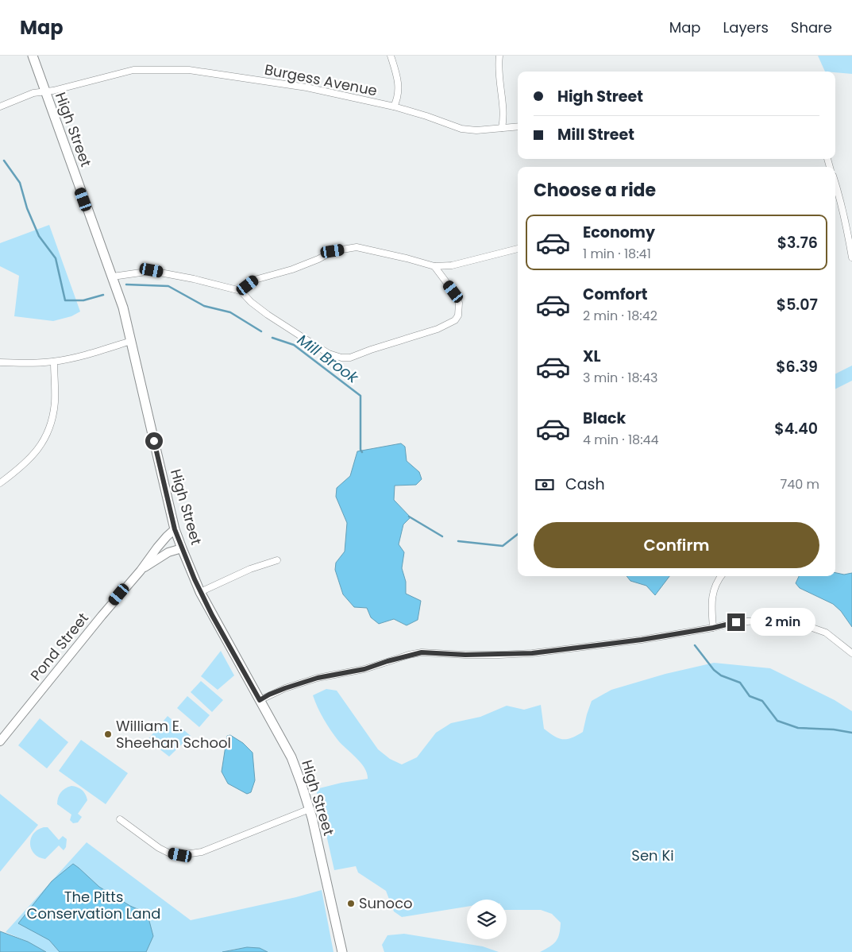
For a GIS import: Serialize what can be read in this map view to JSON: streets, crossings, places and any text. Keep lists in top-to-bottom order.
{
  "streets": {
    "main road": ["High Street"],
    "street": ["Burgess Avenue", "Pond Street"]
  },
  "crossings": [
    ["Burgess Avenue", "High Street"],
    ["High Street", "Pond Street"]
  ],
  "water": ["Mill Brook"],
  "parks": ["Sen Ki", "The Pitts Conservation Land"],
  "places": ["William E. Sheehan School", "Sunoco"],
  "page": {
    "header": "Map",
    "nav": ["Map", "Layers", "Share"],
    "banner": ["High Street", "Mill Street"],
    "heading": "Choose a ride",
    "list": [
      {
        "name": "Economy",
        "note": "1 min · 18:41",
        "value": "$3.76"
      },
      {
        "name": "Comfort",
        "note": "2 min · 18:42",
        "value": "$5.07"
      },
      {
        "name": "XL",
        "note": "3 min · 18:43",
        "value": "$6.39"
      },
      {
        "name": "Black",
        "note": "4 min · 18:44",
        "value": "$4.40"
      }
    ],
    "pay": ["Cash", "740 m"],
    "buttons": "Confirm",
    "bubble": "2 min"
  }
}
